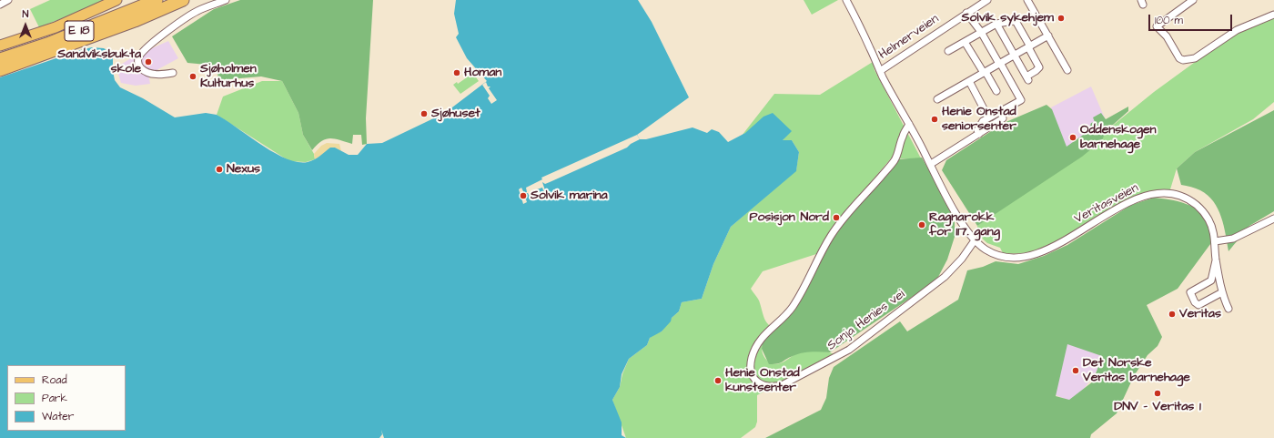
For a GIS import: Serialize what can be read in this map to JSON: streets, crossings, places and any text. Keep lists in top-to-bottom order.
{
  "streets": {
    "highway": ["E 18"],
    "street": ["Helmerveien", "Veritasveien", "Sonja Henies vei"]
  },
  "crossings": [
    ["Veritasveien", "Sonja Henies vei"]
  ],
  "places": [
    "Solvik sykehjem",
    "Sandviksbukta skole",
    "Homan",
    "Sjøholmen Kulturhus",
    "Sjøhuset",
    "Henie Onstad seniorsenter",
    "Oddenskogen barnehage",
    "Nexus",
    "Solvik marina",
    "Posisjon Nord",
    "Ragnarokk for 117. gang",
    "Veritas",
    "Det Norske Veritas barnehage",
    "Henie Onstad kunstsenter",
    "DNV - Veritas 1"
  ],
  "legend": ["Road", "Park", "Water"],
  "scale_bar": "100 m",
  "north": "top"
}
